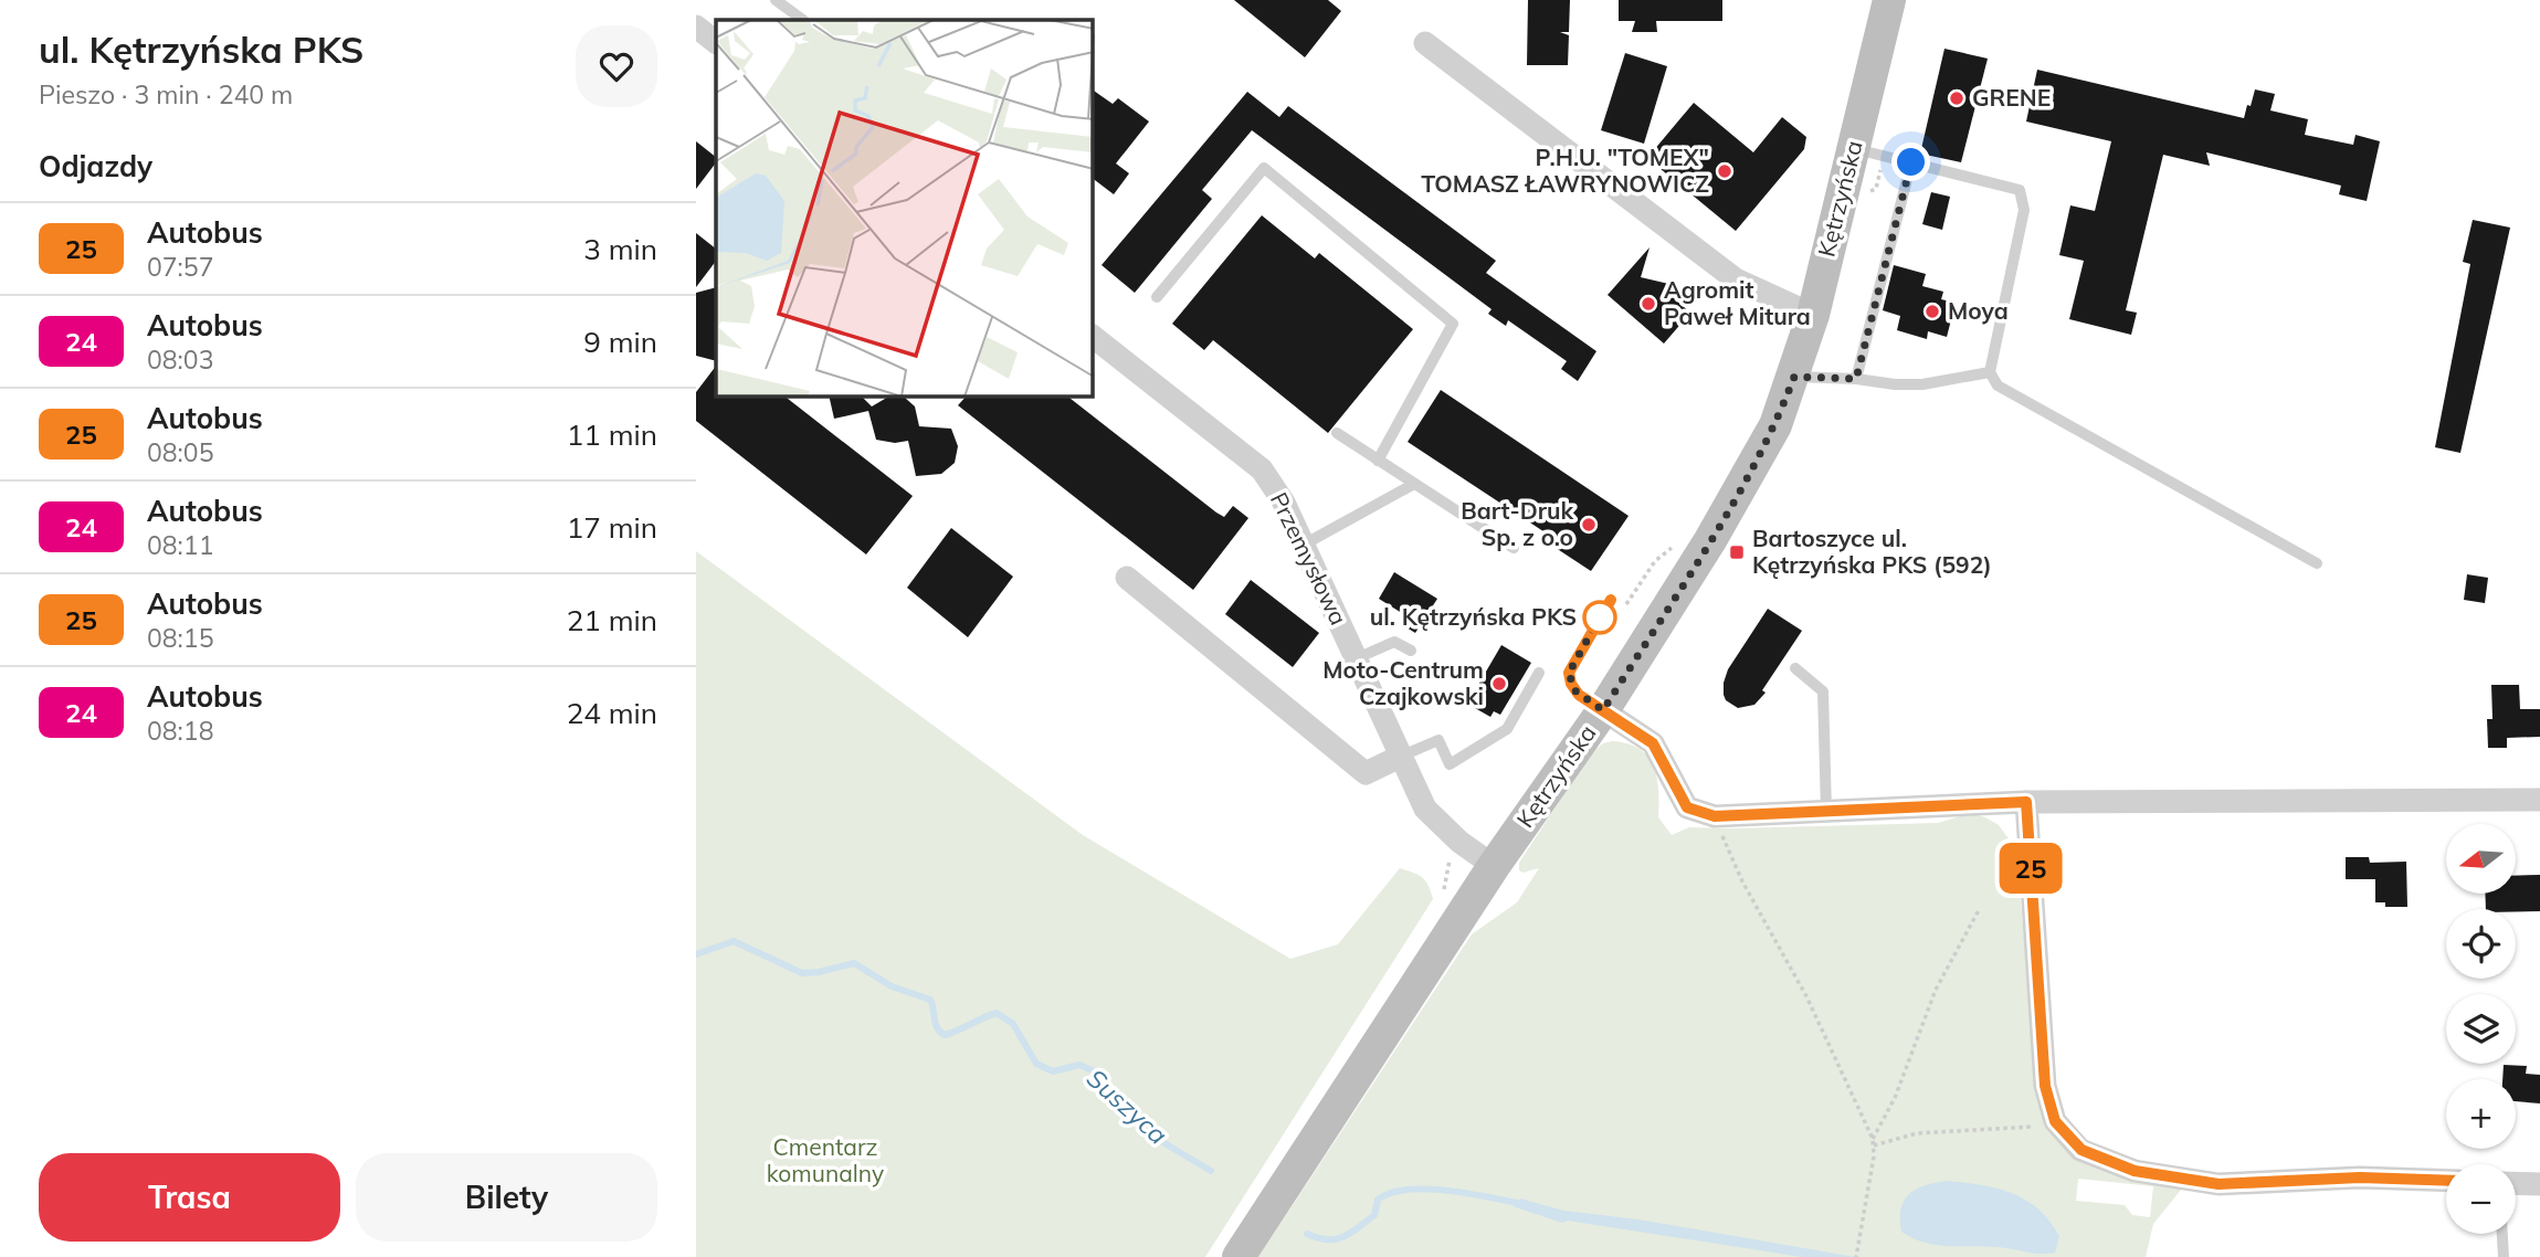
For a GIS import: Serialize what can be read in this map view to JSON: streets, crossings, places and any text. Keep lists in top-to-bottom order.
{
  "streets": {
    "main road": ["Kętrzyńska"],
    "street": ["Przemysłowa"]
  },
  "crossings": [
    ["Kętrzyńska", "Przemysłowa"]
  ],
  "water": ["Suszyca"],
  "parks": ["Cmentarz komunalny"],
  "places": {
    "other": [
      "GRENE",
      "P.H.U. \"TOMEX\" TOMASZ ŁAWRYNOWICZ",
      "Agromit Paweł Mitura",
      "Moya",
      "Bart-Druk Sp. z o.o",
      "ul. Kętrzyńska PKS",
      "Moto-Centrum Czajkowski"
    ],
    "transit": ["Bartoszyce ul. Kętrzyńska PKS (592)"]
  },
  "lines": ["bus line 25"],
  "north": "left",
  "page": {
    "heading": [
      ["ul. Kętrzyńska PKS", "Pieszo · 3 min · 240 m"],
      "Odjazdy"
    ],
    "on_map": "25",
    "list": [
      {
        "mark": "25",
        "name": "Autobus",
        "note": "07:57",
        "value": "3 min"
      },
      {
        "mark": "24",
        "name": "Autobus",
        "note": "08:03",
        "value": "9 min"
      },
      {
        "mark": "25",
        "name": "Autobus",
        "note": "08:05",
        "value": "11 min"
      },
      {
        "mark": "24",
        "name": "Autobus",
        "note": "08:11",
        "value": "17 min"
      },
      {
        "mark": "25",
        "name": "Autobus",
        "note": "08:15",
        "value": "21 min"
      },
      {
        "mark": "24",
        "name": "Autobus",
        "note": "08:18",
        "value": "24 min"
      }
    ],
    "map_buttons": ["+", "−"],
    "buttons": ["Trasa", "Bilety"]
  }
}
